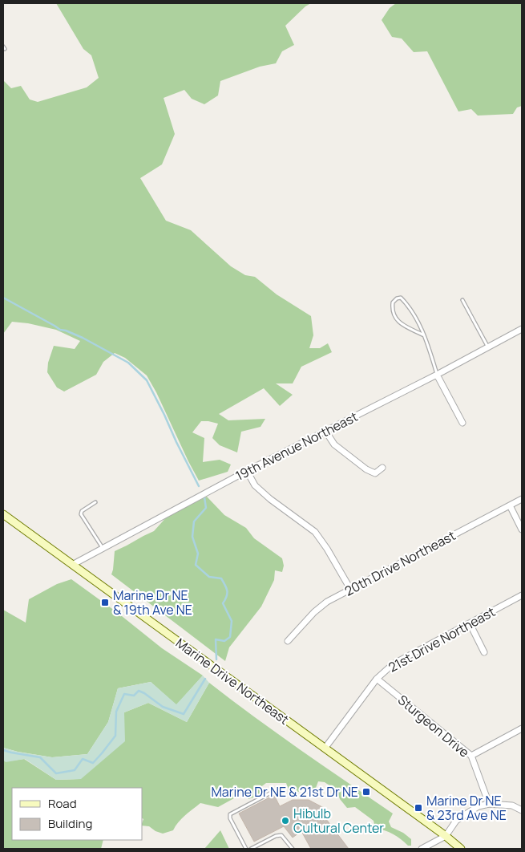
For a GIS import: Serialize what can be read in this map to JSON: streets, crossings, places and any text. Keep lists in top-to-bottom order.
{
  "streets": {
    "main road": ["Marine Drive Northeast"],
    "street": [
      "19th Avenue Northeast",
      "20th Drive Northeast",
      "21st Drive Northeast",
      "Sturgeon Drive"
    ]
  },
  "crossings": [
    ["19th Avenue Northeast", "Marine Drive Northeast"],
    ["21st Drive Northeast", "Marine Drive Northeast"],
    ["21st Drive Northeast", "Sturgeon Drive"]
  ],
  "places": {
    "transit": ["Marine Dr NE & 19th Ave NE", "Marine Dr NE & 21st Dr NE", "Marine Dr NE & 23rd Ave NE"],
    "other": ["Hibulb Cultural Center"]
  },
  "legend": ["Road", "Building"]
}
